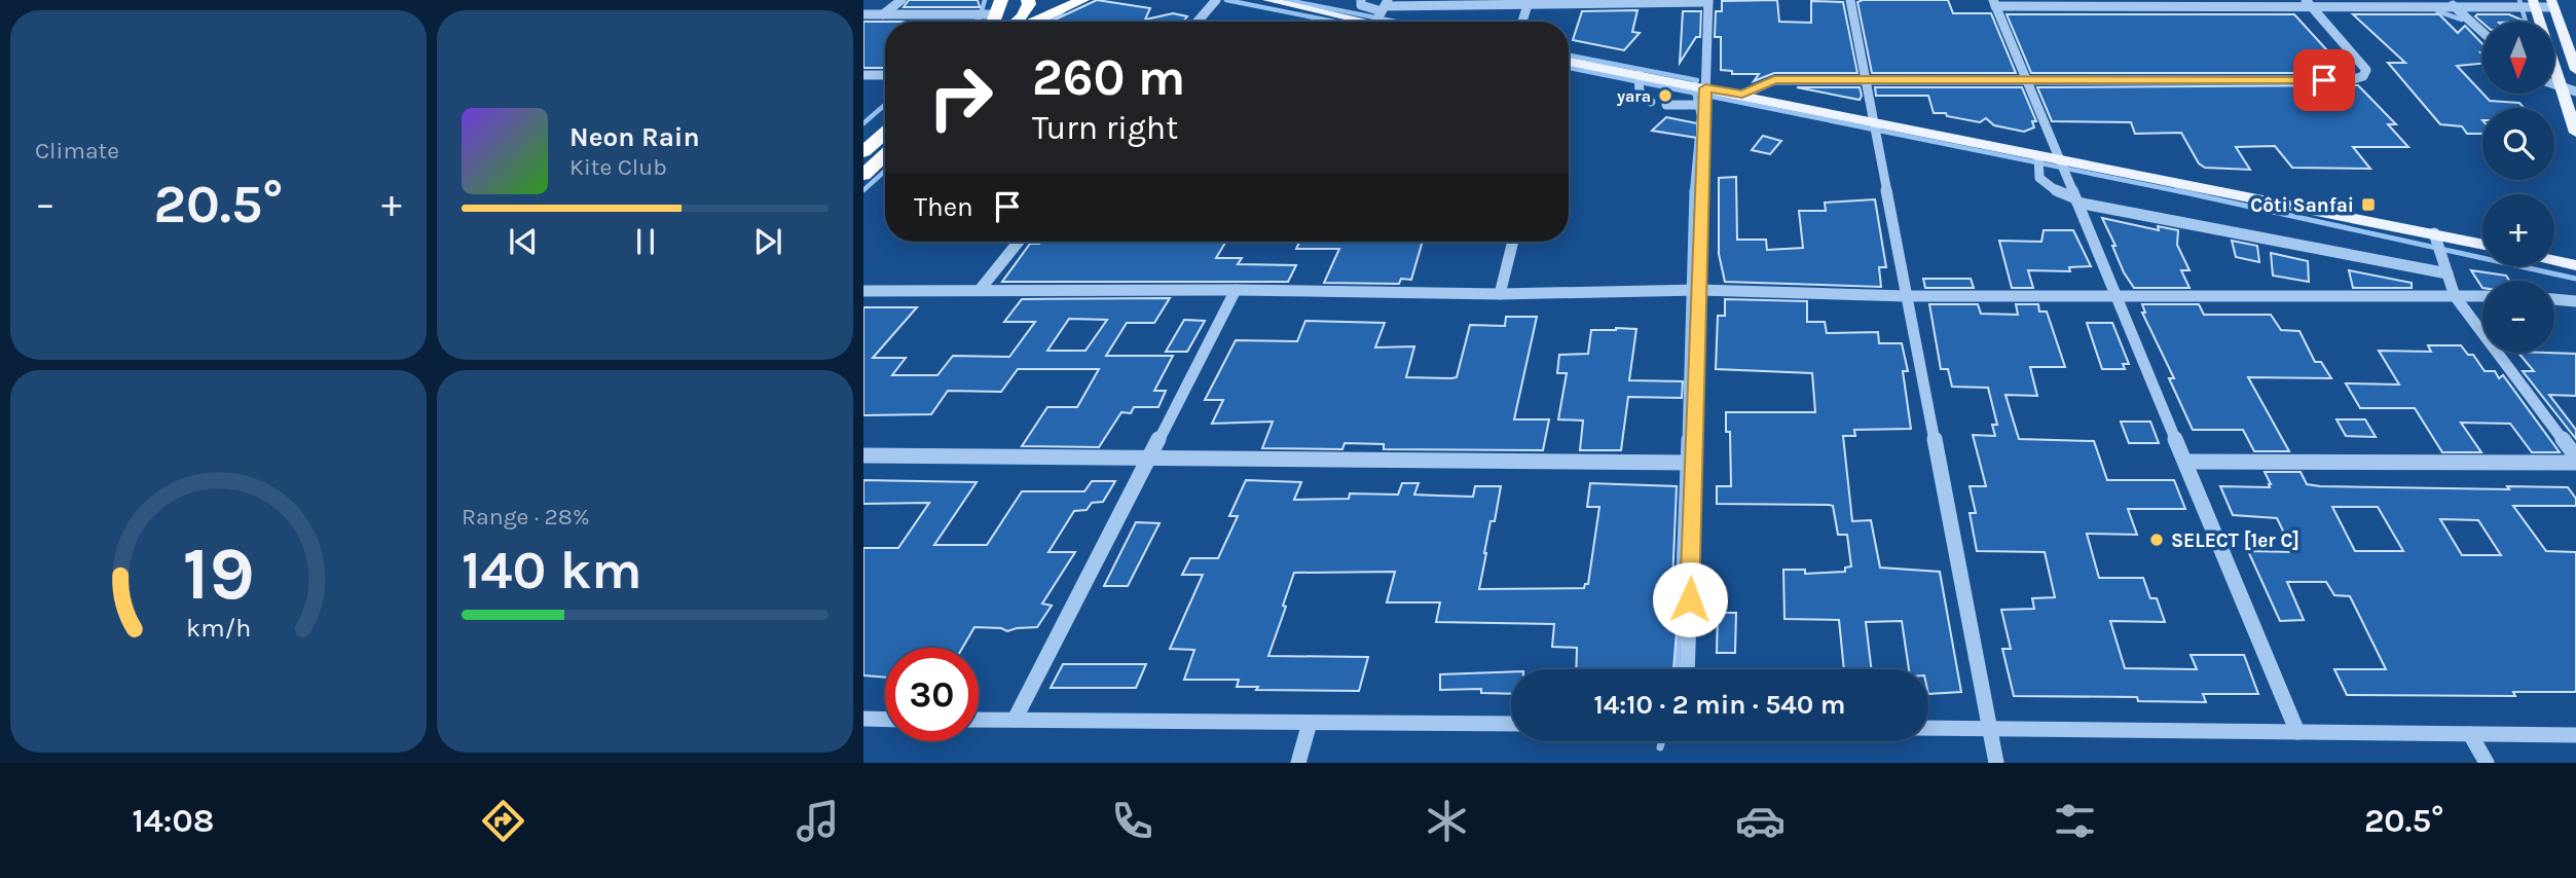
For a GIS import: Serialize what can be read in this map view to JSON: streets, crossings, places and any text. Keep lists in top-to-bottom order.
{
  "places": {
    "other": ["yara", "SELECT [1er C]"],
    "transit": ["Côti Sanfai"]
  },
  "north": "bottom",
  "page": {
    "tile": [
      "Climate",
      ["Range · 28%", "140 km"]
    ],
    "map_buttons": ["+", "−"],
    "turn": ["260 m", "Turn right"],
    "song": ["Neon Rain", "Kite Club"],
    "then": "Then",
    "heat": ["−", "20.5°", "+"],
    "limit": "30",
    "trip": "14:10 · 2 min · 540 m",
    "tabs": ["14:08", "20.5°"],
    "gauge": ["19", "km/h"]
  }
}
